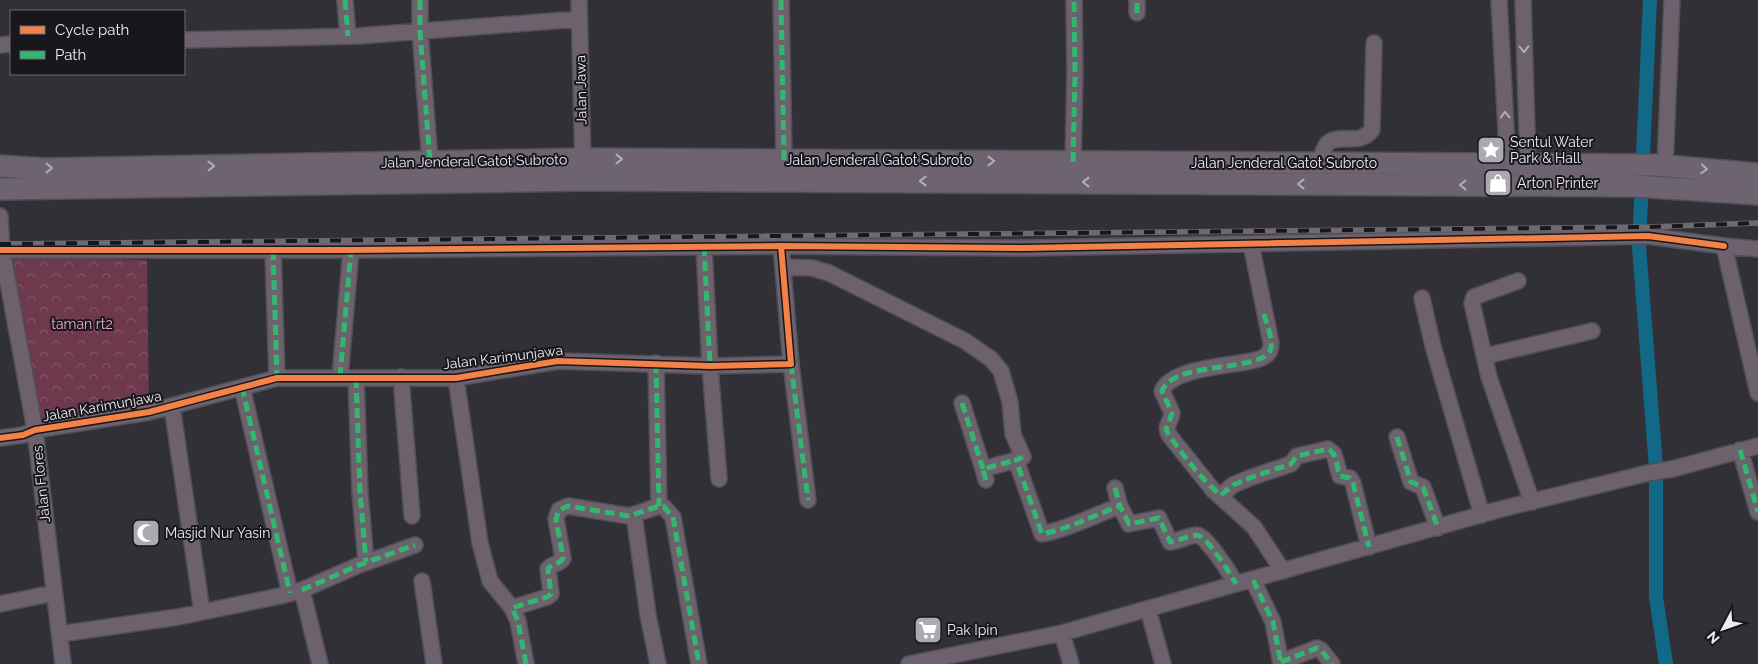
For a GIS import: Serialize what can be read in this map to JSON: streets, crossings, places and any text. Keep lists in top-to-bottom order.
{
  "streets": {
    "main road": ["Jalan Jenderal Gatot Subroto"],
    "street": ["Jalan Jawa", "Jalan Karimunjawa", "Jalan Flores"]
  },
  "crossings": [
    ["Jalan Jawa", "Jalan Jenderal Gatot Subroto"],
    ["Jalan Karimunjawa", "Jalan Flores"]
  ],
  "parks": ["taman rt2"],
  "places": {
    "place": ["Sentul Water Park & Hall"],
    "shop": ["Arton Printer"],
    "mosque": ["Masjid Nur Yasin"],
    "supermarket": ["Pak Ipin"]
  },
  "legend": ["Cycle path", "Path"],
  "north": "bottom left"
}
